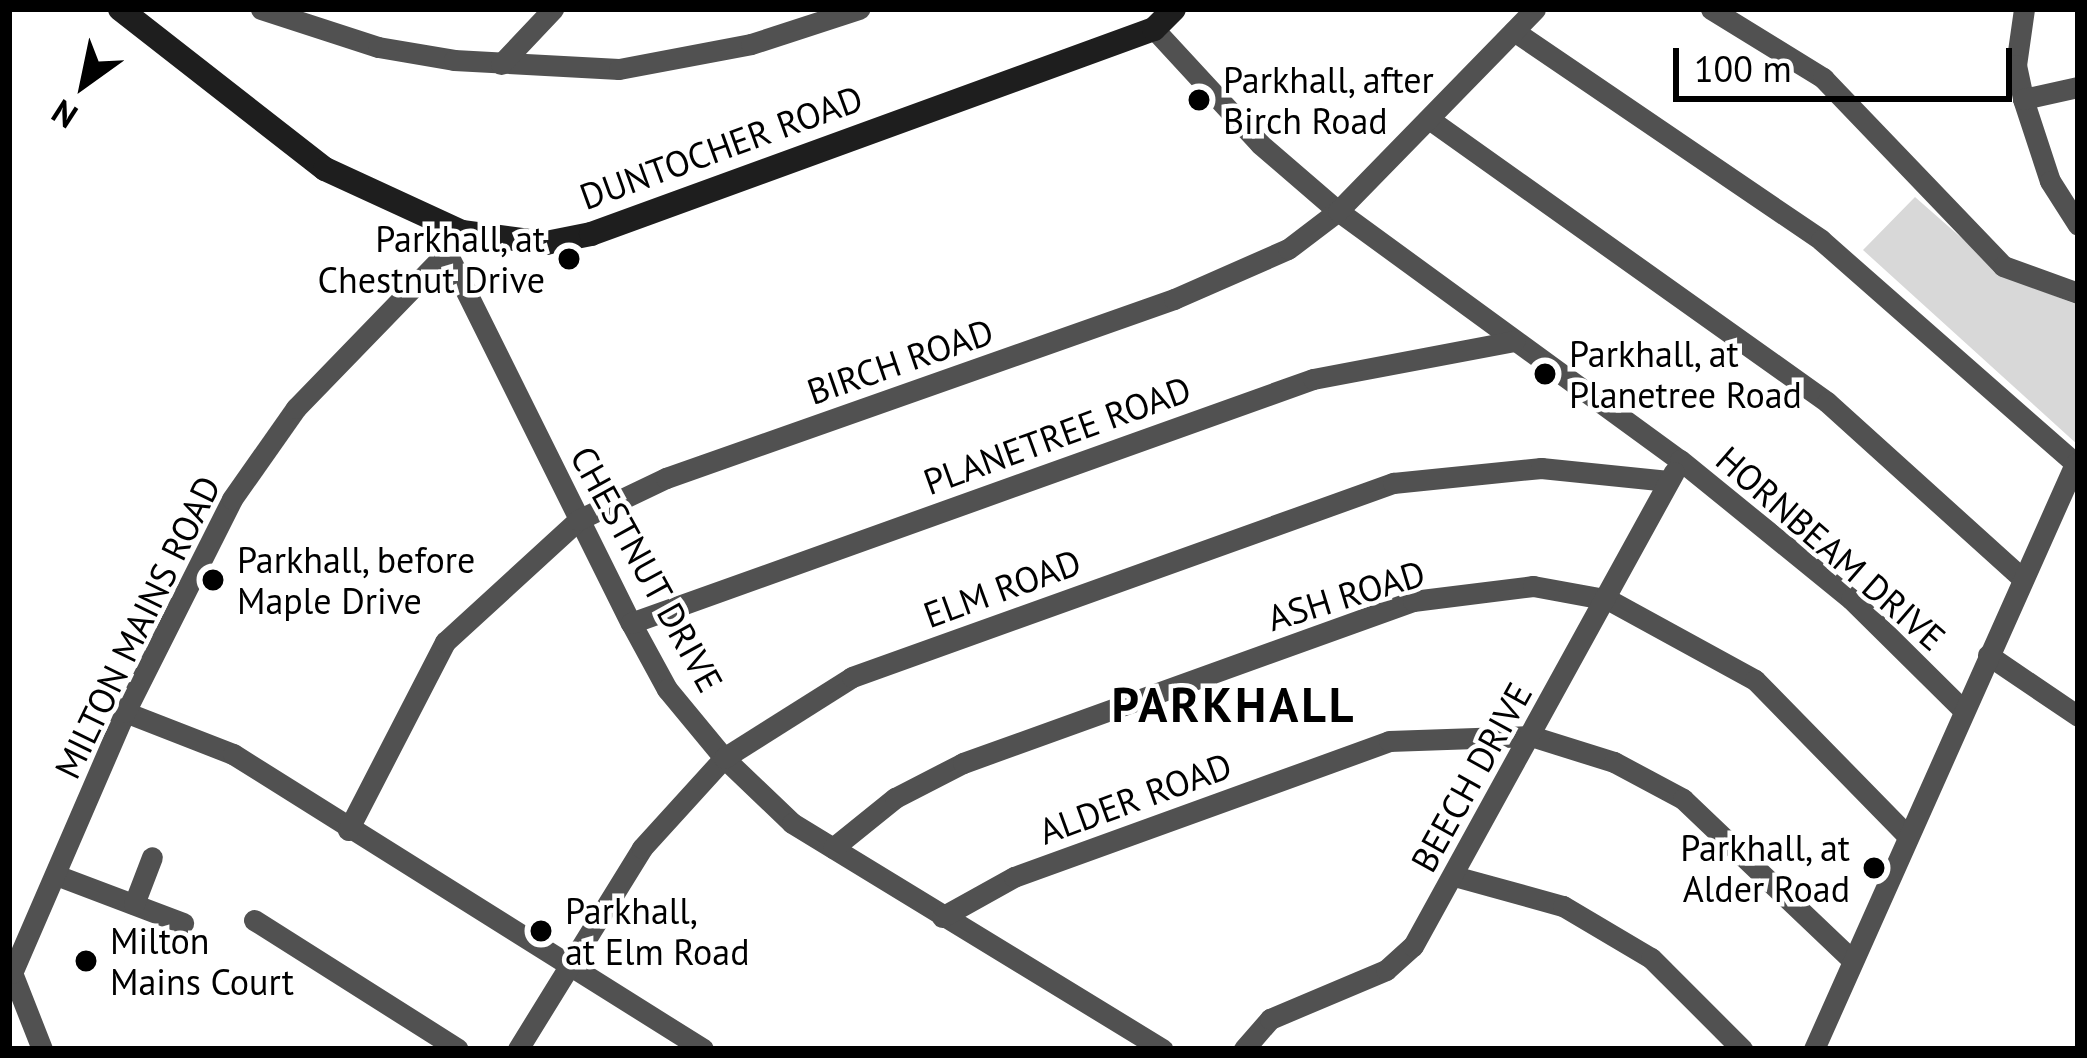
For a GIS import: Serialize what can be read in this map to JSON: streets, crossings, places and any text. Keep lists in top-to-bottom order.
{
  "streets": {
    "main road": ["DUNTOCHER ROAD"],
    "street": [
      "BIRCH ROAD",
      "PLANETREE ROAD",
      "HORNBEAM DRIVE",
      "CHESTNUT DRIVE",
      "ELM ROAD",
      "ASH ROAD",
      "MILTON MAINS ROAD",
      "BEECH DRIVE",
      "ALDER ROAD"
    ]
  },
  "crossings": [
    ["DUNTOCHER ROAD", "HORNBEAM DRIVE"],
    ["DUNTOCHER ROAD", "MILTON MAINS ROAD"],
    ["BIRCH ROAD", "HORNBEAM DRIVE"],
    ["BIRCH ROAD", "CHESTNUT DRIVE"],
    ["PLANETREE ROAD", "HORNBEAM DRIVE"],
    ["PLANETREE ROAD", "CHESTNUT DRIVE"],
    ["HORNBEAM DRIVE", "BEECH DRIVE"],
    ["CHESTNUT DRIVE", "ELM ROAD"],
    ["CHESTNUT DRIVE", "ASH ROAD"],
    ["CHESTNUT DRIVE", "MILTON MAINS ROAD"],
    ["CHESTNUT DRIVE", "ALDER ROAD"],
    ["ELM ROAD", "BEECH DRIVE"],
    ["ASH ROAD", "BEECH DRIVE"],
    ["BEECH DRIVE", "ALDER ROAD"]
  ],
  "districts": ["PARKHALL"],
  "places": [
    "Parkhall, after Birch Road",
    "Parkhall, at Chestnut Drive",
    "Parkhall, at Planetree Road",
    "Parkhall, before Maple Drive",
    "Parkhall, at Alder Road",
    "Parkhall, at Elm Road",
    "Milton Mains Court"
  ],
  "scale_bar": "100 m",
  "north": "bottom left"
}
